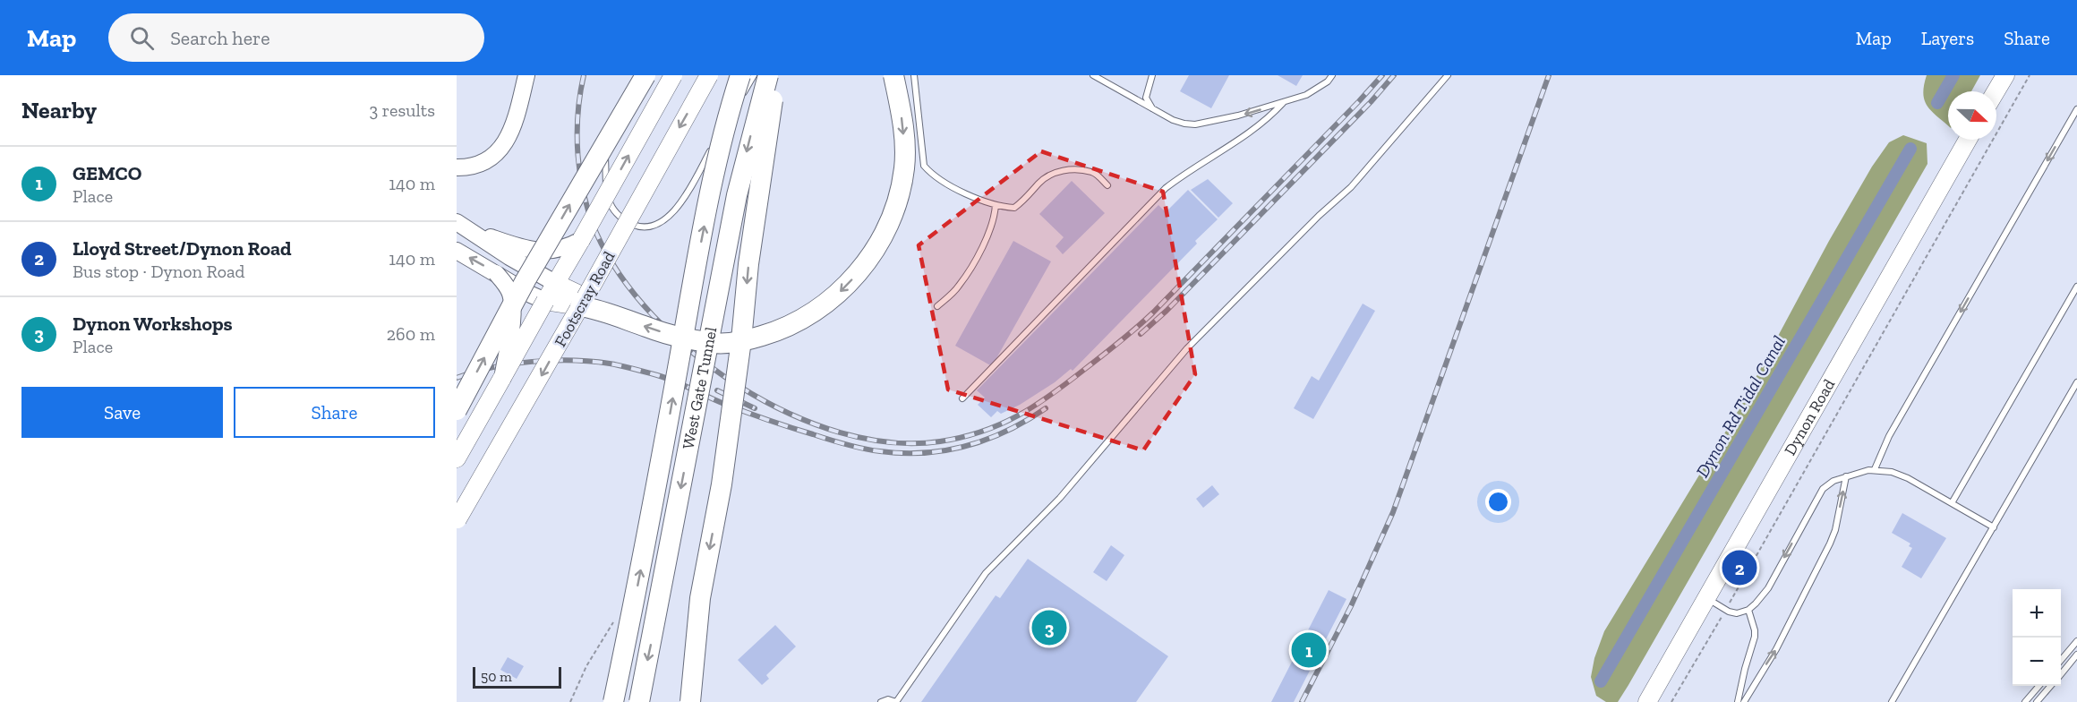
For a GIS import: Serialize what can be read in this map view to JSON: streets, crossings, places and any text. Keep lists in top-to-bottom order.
{
  "streets": {
    "highway": ["West Gate Tunnel"],
    "main road": ["Footscray Road", "Dynon Road"]
  },
  "water": ["Dynon Rd Tidal Canal"],
  "scale_bar": "50 m",
  "north": "right",
  "page": {
    "header": "Map",
    "search": "Search here",
    "nav": ["Map", "Layers", "Share"],
    "heading": ["Nearby", "3 results"],
    "list": [
      {
        "mark": "1",
        "name": "GEMCO",
        "note": "Place",
        "value": "140 m"
      },
      {
        "mark": "2",
        "name": "Lloyd Street/Dynon Road",
        "note": "Bus stop · Dynon Road",
        "value": "140 m"
      },
      {
        "mark": "3",
        "name": "Dynon Workshops",
        "note": "Place",
        "value": "260 m"
      }
    ],
    "buttons": ["Save", "Share"],
    "pins": ["2", "3", "1"],
    "map_buttons": ["+", "−"],
    "scale": "50 m"
  }
}
